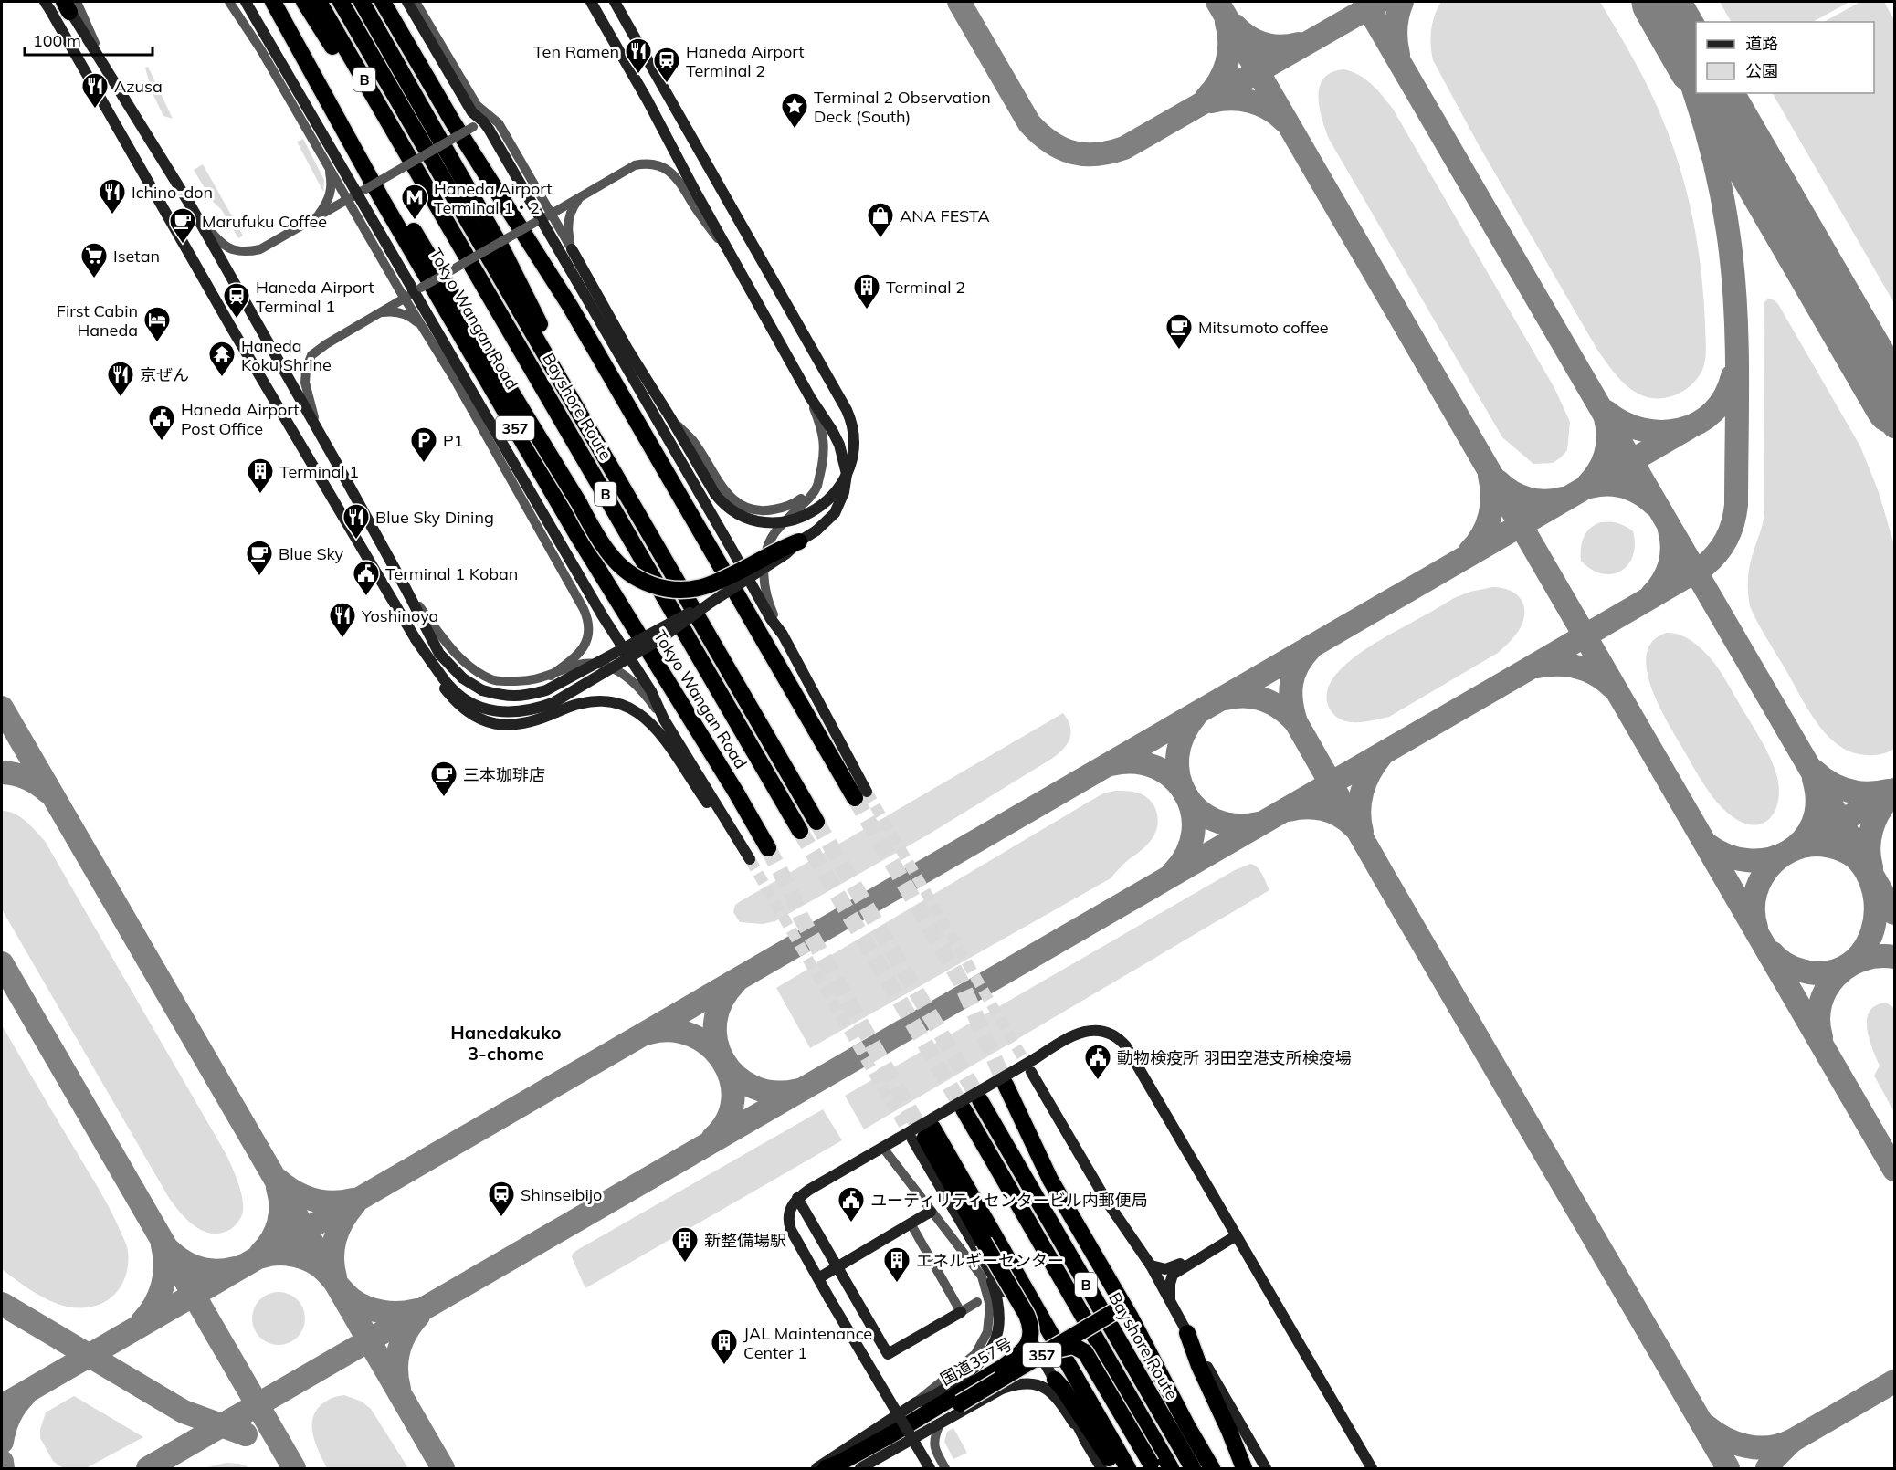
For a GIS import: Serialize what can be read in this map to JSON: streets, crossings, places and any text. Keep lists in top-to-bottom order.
{
  "streets": {
    "highway": [
      "B",
      "Tokyo Wangan Road",
      "Bayshore Route",
      "357",
      "国道357号"
    ]
  },
  "crossings": [
    ["357", "国道357号"]
  ],
  "districts": ["Hanedakuko 3-chome"],
  "places": {
    "restaurant": [
      "Ten Ramen",
      "Azusa",
      "Ichino-don",
      "京ぜん",
      "Blue Sky Dining",
      "Yoshinoya"
    ],
    "station": ["Haneda Airport Terminal 2", "Haneda Airport Terminal 1", "Shinseibijo"],
    "place": ["Terminal 2 Observation Deck (South)"],
    "metro station": ["Haneda Airport Terminal 1・2"],
    "shop": ["ANA FESTA"],
    "cafe": [
      "Marufuku Coffee",
      "Mitsumoto coffee",
      "Blue Sky",
      "三本珈琲店"
    ],
    "supermarket": ["Isetan"],
    "building": [
      "Terminal 2",
      "Terminal 1",
      "新整備場駅",
      "エネルギーセンター",
      "JAL Maintenance Center 1"
    ],
    "hotel": ["First Cabin Haneda"],
    "temple": ["Haneda Koku Shrine"],
    "public building": [
      "Haneda Airport Post Office",
      "Terminal 1 Koban",
      "動物検疫所 羽田空港支所検疫場",
      "ユーティリティセンタービル内郵便局"
    ],
    "parking": ["P1"]
  },
  "legend": ["道路", "公園"],
  "scale_bar": "100 m"
}
